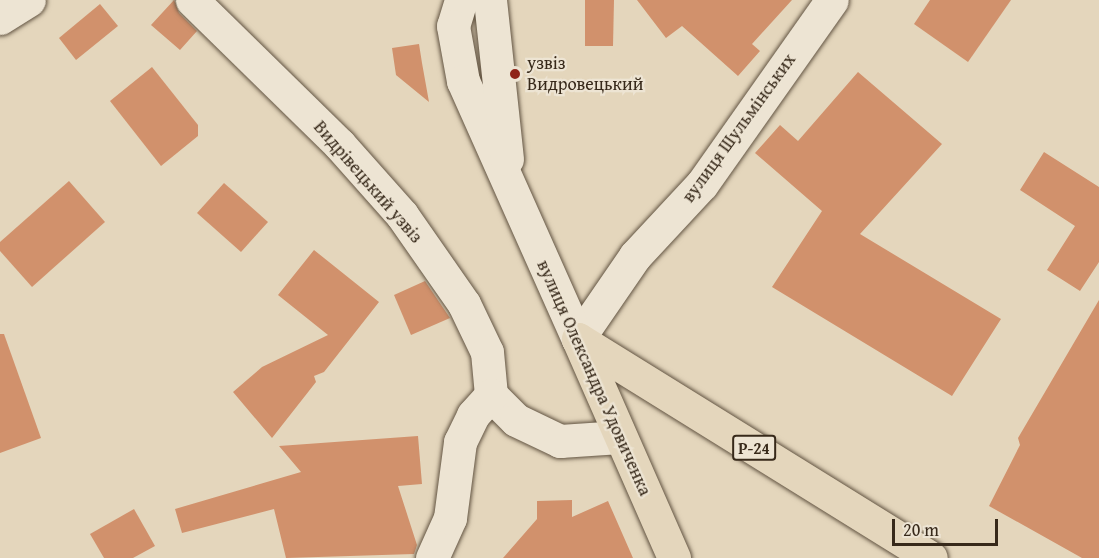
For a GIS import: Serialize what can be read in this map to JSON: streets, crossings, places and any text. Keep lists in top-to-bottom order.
{
  "streets": {
    "main road": ["вулиця Олександра Удовиченка", "Р-24"],
    "street": ["вулиця Шульмінських", "Видрівецький узвіз"]
  },
  "crossings": [
    ["вулиця Шульмінських", "вулиця Олександра Удовиченка"],
    ["вулиця Шульмінських", "Р-24"],
    ["вулиця Олександра Удовиченка", "Р-24"]
  ],
  "places": ["узвіз Видровецький"],
  "scale_bar": "20 m"
}
